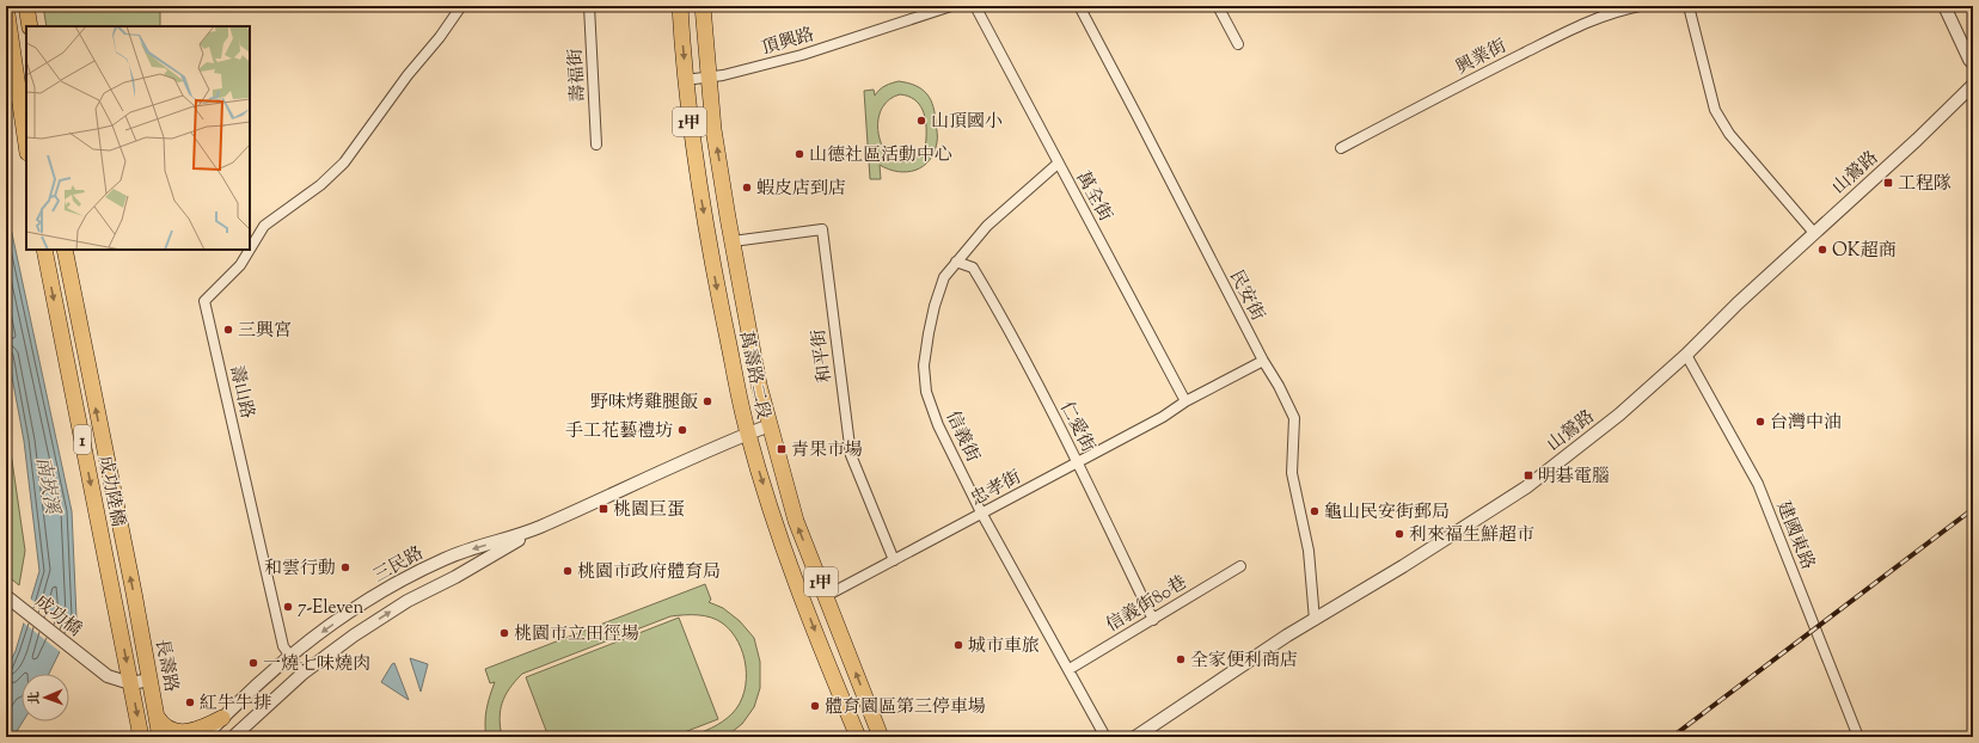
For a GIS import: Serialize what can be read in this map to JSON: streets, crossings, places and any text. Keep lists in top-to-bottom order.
{
  "streets": {
    "main road": [
      "1甲",
      "萬壽路二段",
      "1",
      "成功陸橋",
      "長壽路"
    ],
    "street": [
      "頂興路",
      "興業街",
      "壽福街",
      "山鶯路",
      "萬全街",
      "民安街",
      "和平街",
      "壽山路",
      "仁愛街",
      "信義街",
      "忠孝街",
      "建國東路",
      "三民路",
      "信義街80巷",
      "成功橋"
    ]
  },
  "crossings": [
    ["頂興路", "萬壽路二段"],
    ["山鶯路", "民安街"],
    ["山鶯路", "建國東路"],
    ["萬全街", "信義街"],
    ["萬全街", "忠孝街"],
    ["民安街", "忠孝街"],
    ["和平街", "萬壽路二段"],
    ["和平街", "忠孝街"],
    ["萬壽路二段", "忠孝街"],
    ["萬壽路二段", "三民路"],
    ["壽山路", "三民路"],
    ["仁愛街", "信義街"],
    ["仁愛街", "忠孝街"],
    ["仁愛街", "信義街80巷"],
    ["信義街", "忠孝街"],
    ["信義街", "信義街80巷"],
    ["1", "成功陸橋"],
    ["1", "成功橋"],
    ["成功陸橋", "成功橋"],
    ["成功陸橋", "長壽路"]
  ],
  "water": ["南崁溪"],
  "places": {
    "other": [
      "山頂國小",
      "山德社區活動中心",
      "蝦皮店到店",
      "OK超商",
      "三興宮",
      "野味烤雞腿飯",
      "台灣中油",
      "手工花藝禮坊",
      "龜山民安街郵局",
      "利來福生鮮超市",
      "和雲行動",
      "桃園市政府體育局",
      "7-Eleven",
      "桃園市立田徑場",
      "城市車旅",
      "全家便利商店",
      "一燒七味燒肉",
      "紅牛牛排",
      "體育園區第三停車場"
    ],
    "transit": [
      "工程隊",
      "青果市場",
      "明碁電腦",
      "桃園巨蛋"
    ]
  },
  "north": "left"
}
